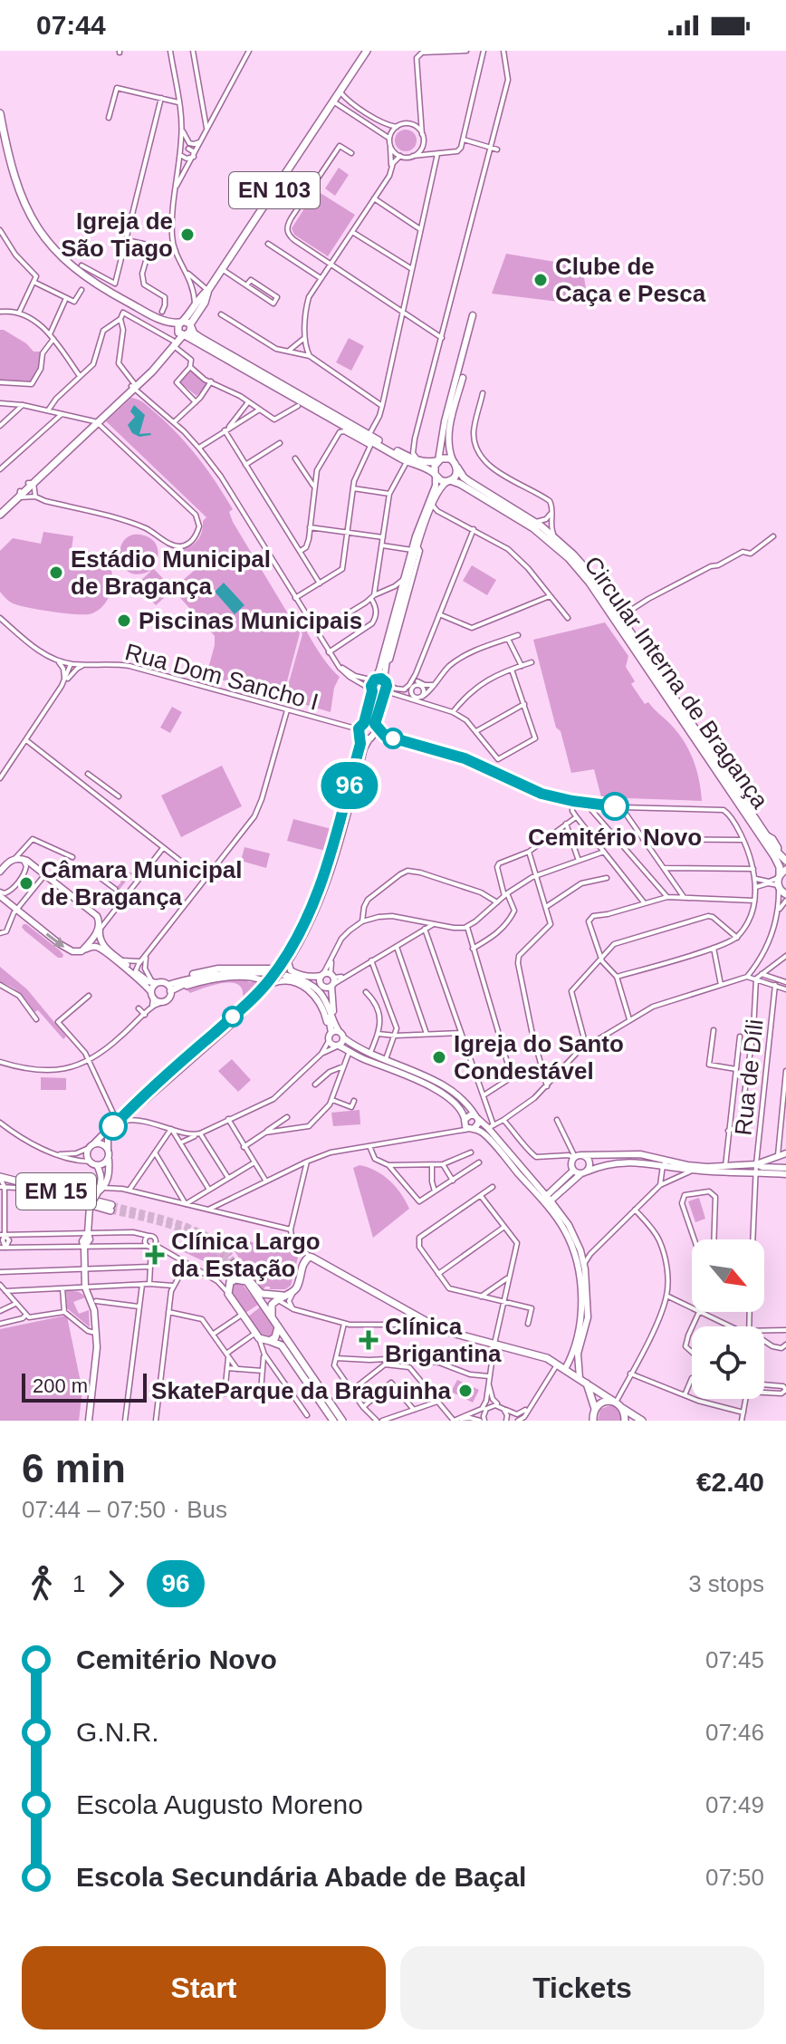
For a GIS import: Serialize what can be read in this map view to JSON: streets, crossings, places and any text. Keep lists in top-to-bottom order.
{
  "streets": {
    "main road": ["EN 103", "Circular Interna de Bragança", "EM 15"],
    "street": ["Rua Dom Sancho I", "Rua de Díli"]
  },
  "places": {
    "other": [
      "Igreja de São Tiago",
      "Clube de Caça e Pesca",
      "Estádio Municipal de Bragança",
      "Piscinas Municipais",
      "Cemitério Novo",
      "Câmara Municipal de Bragança",
      "Igreja do Santo Condestável",
      "SkateParque da Braguinha"
    ],
    "health": ["Clínica Largo da Estação", "Clínica Brigantina"]
  },
  "lines": ["bus line 96"],
  "scale_bar": "200 m",
  "north": "bottom right",
  "page": {
    "status": "07:44",
    "on_map": "96",
    "scale": "200 m",
    "heading": ["6 min", "07:44 – 07:50 · Bus", "€2.40"],
    "legs": ["1", "96", "3 stops"],
    "list": [
      {
        "name": "Cemitério Novo",
        "value": "07:45"
      },
      {
        "name": "G.N.R.",
        "value": "07:46"
      },
      {
        "name": "Escola Augusto Moreno",
        "value": "07:49"
      },
      {
        "name": "Escola Secundária Abade de Baçal",
        "value": "07:50"
      }
    ],
    "buttons": ["Start", "Tickets"]
  }
}
